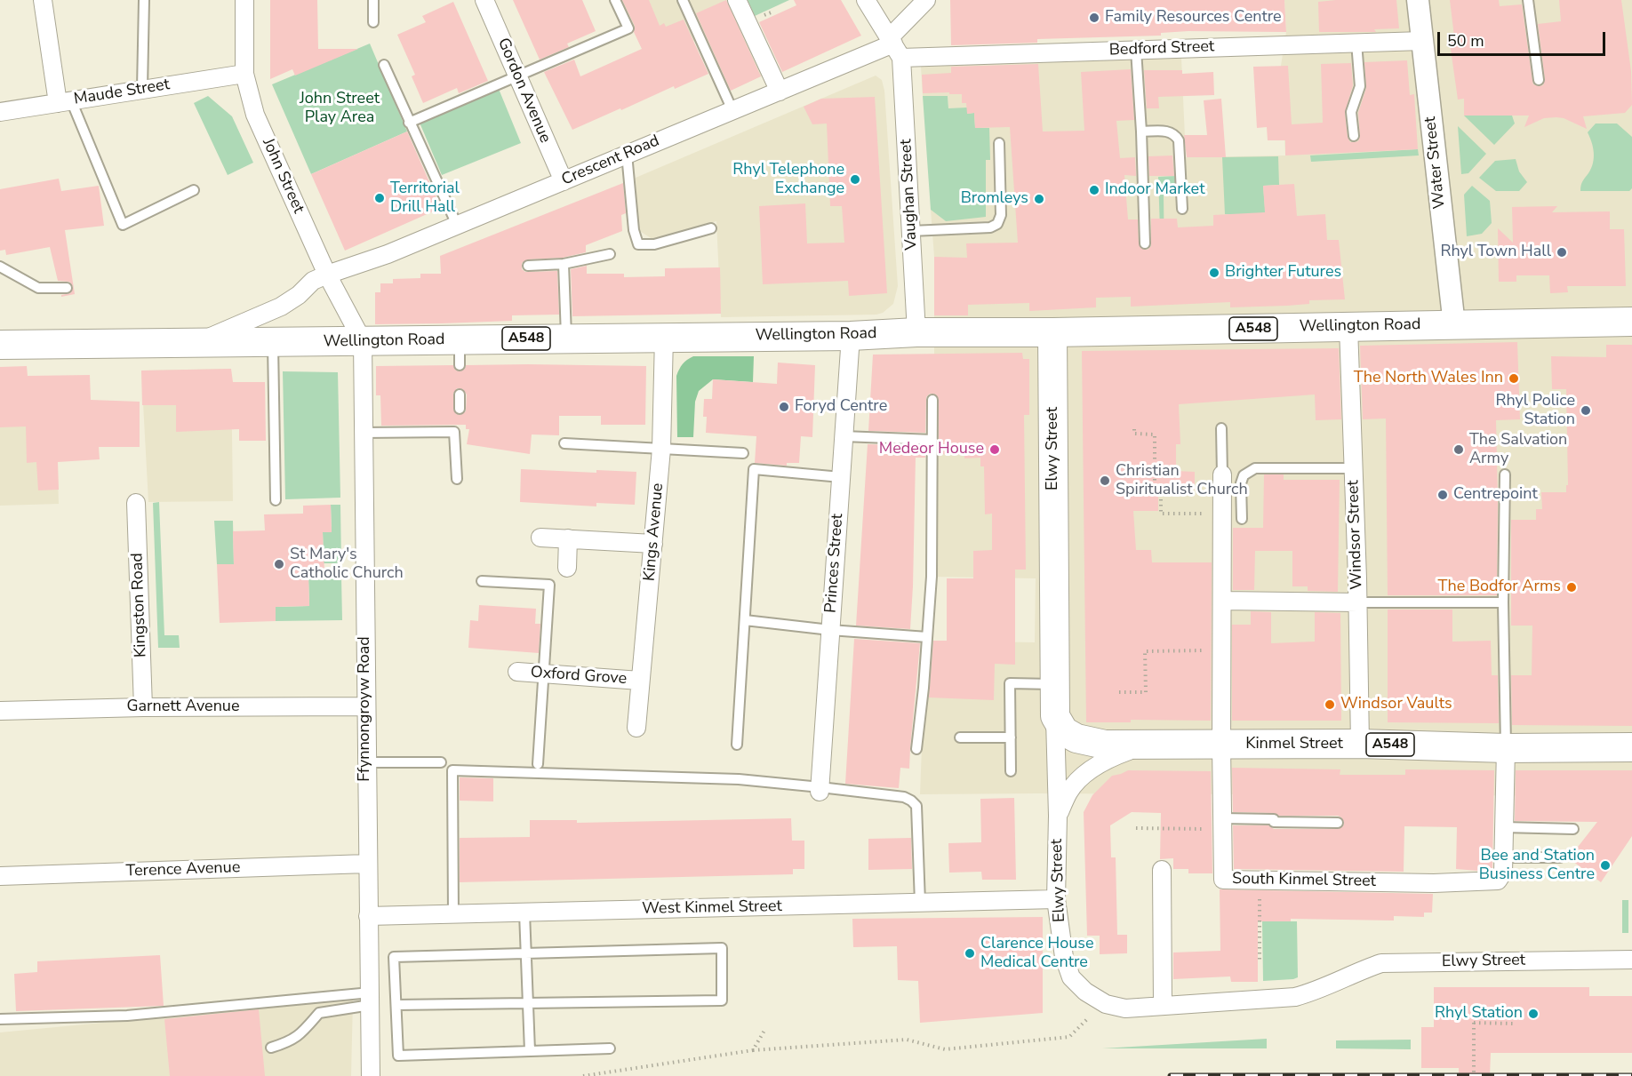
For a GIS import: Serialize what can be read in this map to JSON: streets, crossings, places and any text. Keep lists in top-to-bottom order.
{
  "streets": {
    "main road": [
      "Wellington Road",
      "A548",
      "Elwy Street",
      "Kinmel Street"
    ],
    "street": [
      "Bedford Street",
      "Gordon Avenue",
      "Maude Street",
      "Crescent Road",
      "Water Street",
      "John Street",
      "Vaughan Street",
      "Kings Avenue",
      "Windsor Street",
      "Princes Street",
      "Kingston Road",
      "Oxford Grove",
      "Garnett Avenue",
      "Ffynnongroyw Road",
      "Terence Avenue",
      "South Kinmel Street",
      "West Kinmel Street"
    ]
  },
  "crossings": [
    ["Bedford Street", "Crescent Road"],
    ["Bedford Street", "Water Street"],
    ["Bedford Street", "Vaughan Street"],
    ["Gordon Avenue", "Crescent Road"],
    ["Maude Street", "John Street"],
    ["Crescent Road", "John Street"],
    ["Crescent Road", "Vaughan Street"],
    ["Crescent Road", "Wellington Road"],
    ["Water Street", "Wellington Road"],
    ["John Street", "Wellington Road"],
    ["John Street", "Ffynnongroyw Road"],
    ["Vaughan Street", "Wellington Road"],
    ["Wellington Road", "Elwy Street"],
    ["Wellington Road", "Kings Avenue"],
    ["Wellington Road", "Windsor Street"],
    ["Wellington Road", "Princes Street"],
    ["Wellington Road", "Ffynnongroyw Road"],
    ["Elwy Street", "Kinmel Street"],
    ["Elwy Street", "West Kinmel Street"],
    ["Kings Avenue", "Oxford Grove"],
    ["Windsor Street", "Kinmel Street"],
    ["Kingston Road", "Garnett Avenue"],
    ["Garnett Avenue", "Ffynnongroyw Road"],
    ["Ffynnongroyw Road", "Terence Avenue"],
    ["Ffynnongroyw Road", "West Kinmel Street"],
    ["Kinmel Street", "South Kinmel Street"]
  ],
  "parks": ["John Street Play Area"],
  "places": [
    "Family Resources Centre",
    "Rhyl Telephone Exchange",
    "Indoor Market",
    "Territorial Drill Hall",
    "Bromleys",
    "Rhyl Town Hall",
    "Brighter Futures",
    "The North Wales Inn",
    "Foryd Centre",
    "Rhyl Police Station",
    "Medeor House",
    "The Salvation Army",
    "Christian Spiritualist Church",
    "Centrepoint",
    "St Mary's Catholic Church",
    "The Bodfor Arms",
    "Windsor Vaults",
    "Bee and Station Business Centre",
    "Clarence House Medical Centre",
    "Rhyl Station"
  ],
  "scale_bar": "50 m"
}
